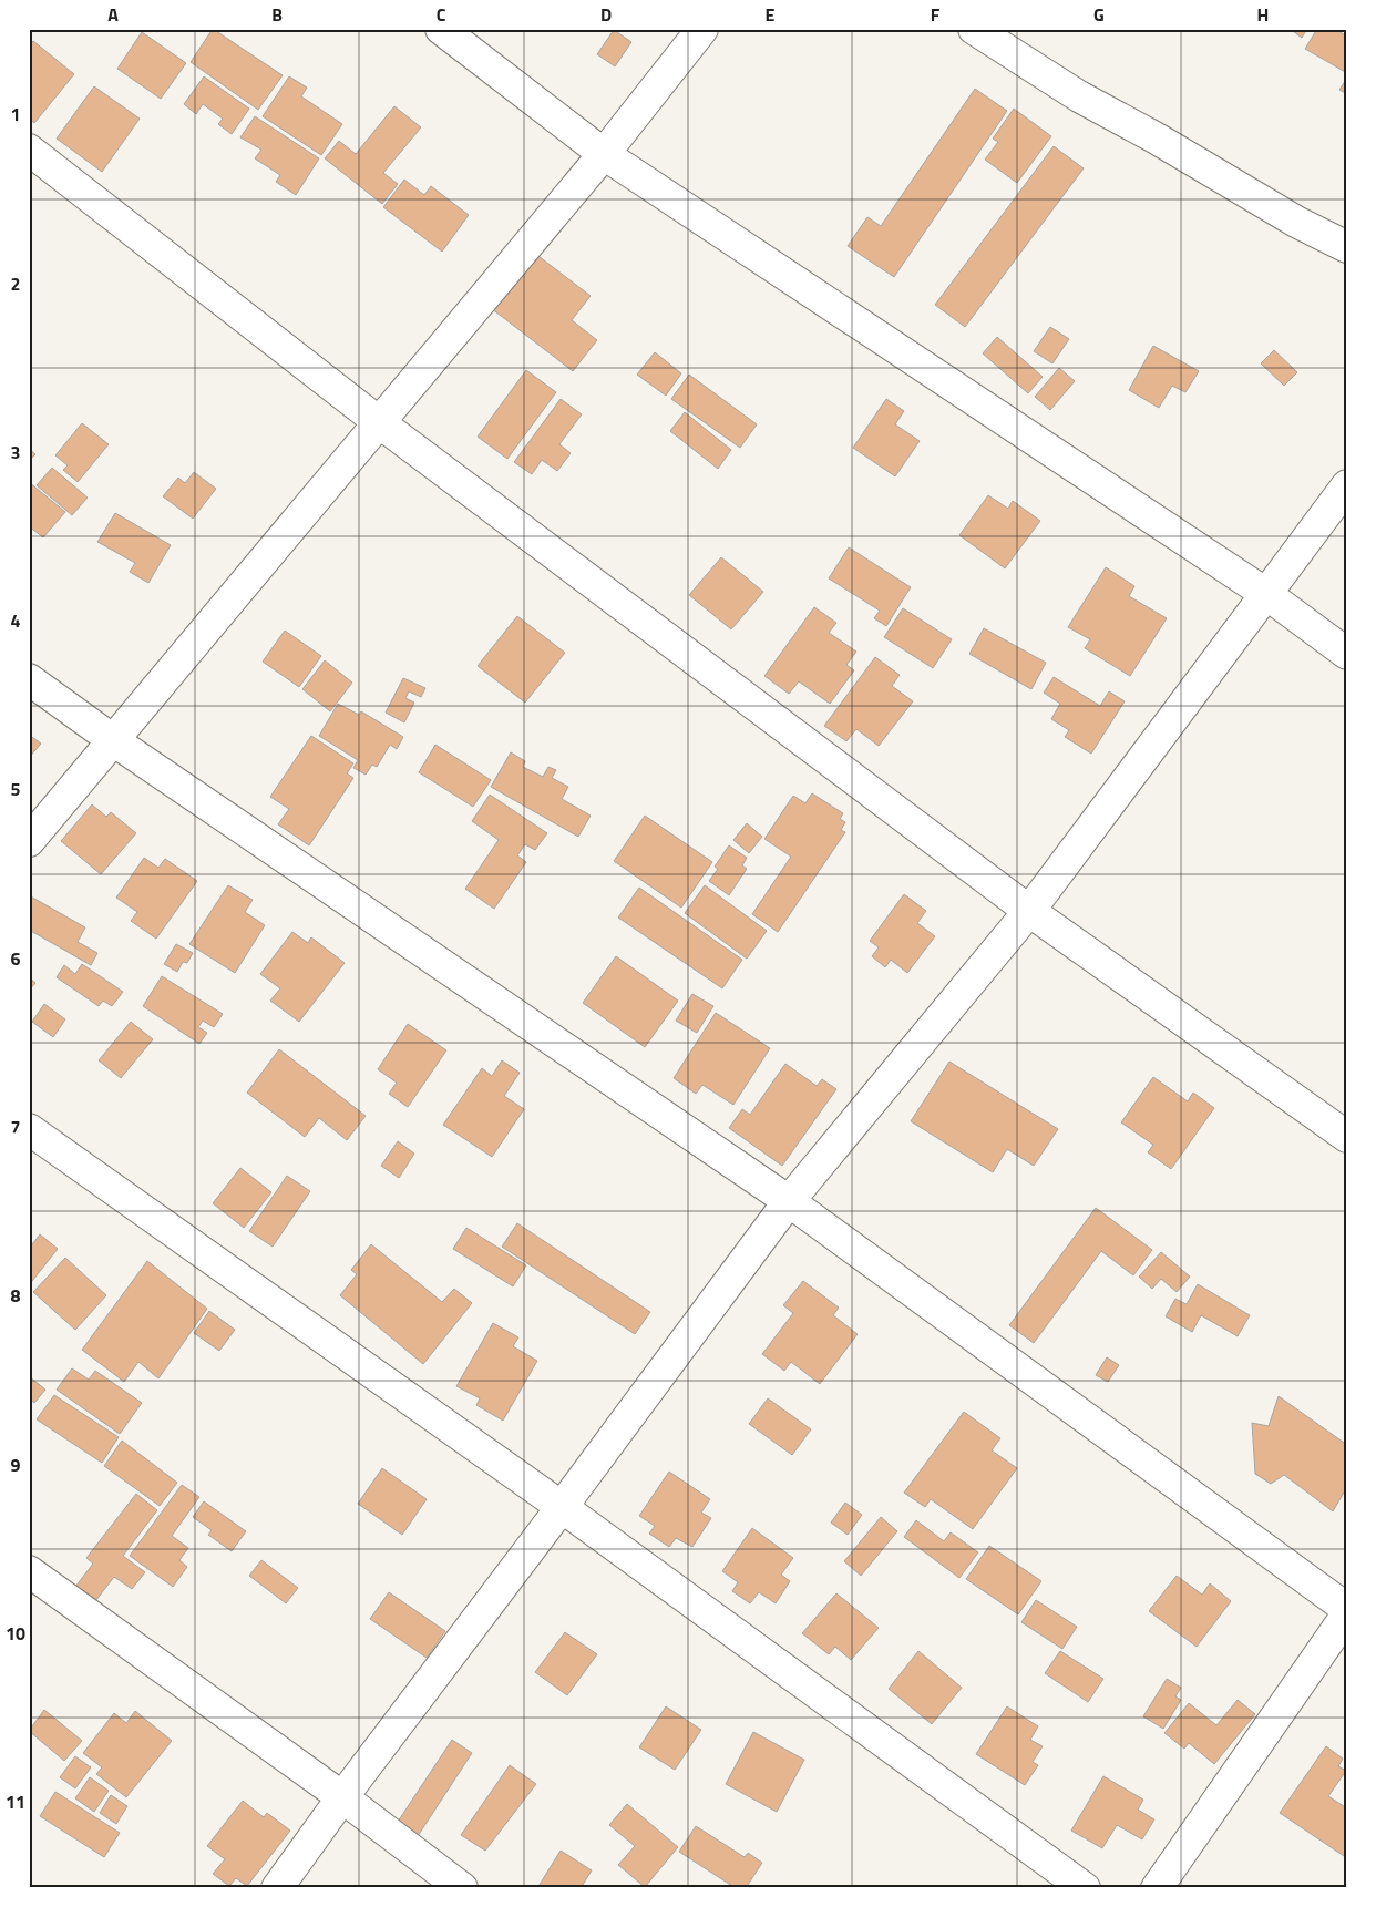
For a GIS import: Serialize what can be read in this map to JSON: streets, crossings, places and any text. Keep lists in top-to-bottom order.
{
  "grid": {
    "columns": [
      "A",
      "B",
      "C",
      "D",
      "E",
      "F",
      "G",
      "H"
    ],
    "rows": [
      "1",
      "2",
      "3",
      "4",
      "5",
      "6",
      "7",
      "8",
      "9",
      "10",
      "11"
    ]
  }
}
